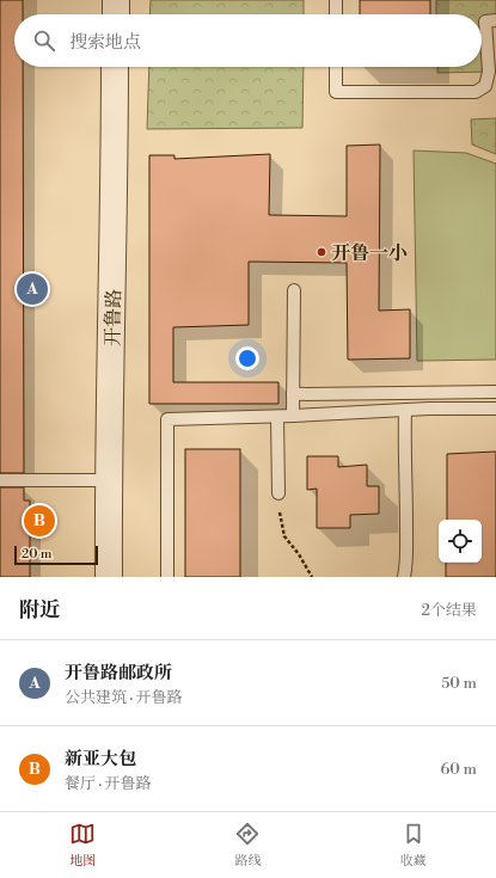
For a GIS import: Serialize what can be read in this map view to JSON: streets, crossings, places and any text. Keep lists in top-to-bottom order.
{
  "streets": {
    "street": ["开鲁路"]
  },
  "places": ["开鲁一小"],
  "scale_bar": "20 m",
  "page": {
    "search": "搜索地点",
    "pins": ["A", "B"],
    "scale": "20 m",
    "heading": ["附近", "2个结果"],
    "list": [
      {
        "mark": "A",
        "name": "开鲁路邮政所",
        "note": "公共建筑 · 开鲁路",
        "value": "50 m"
      },
      {
        "mark": "B",
        "name": "新亚大包",
        "note": "餐厅 · 开鲁路",
        "value": "60 m"
      }
    ],
    "nav": ["地图", "路线", "收藏"]
  }
}
